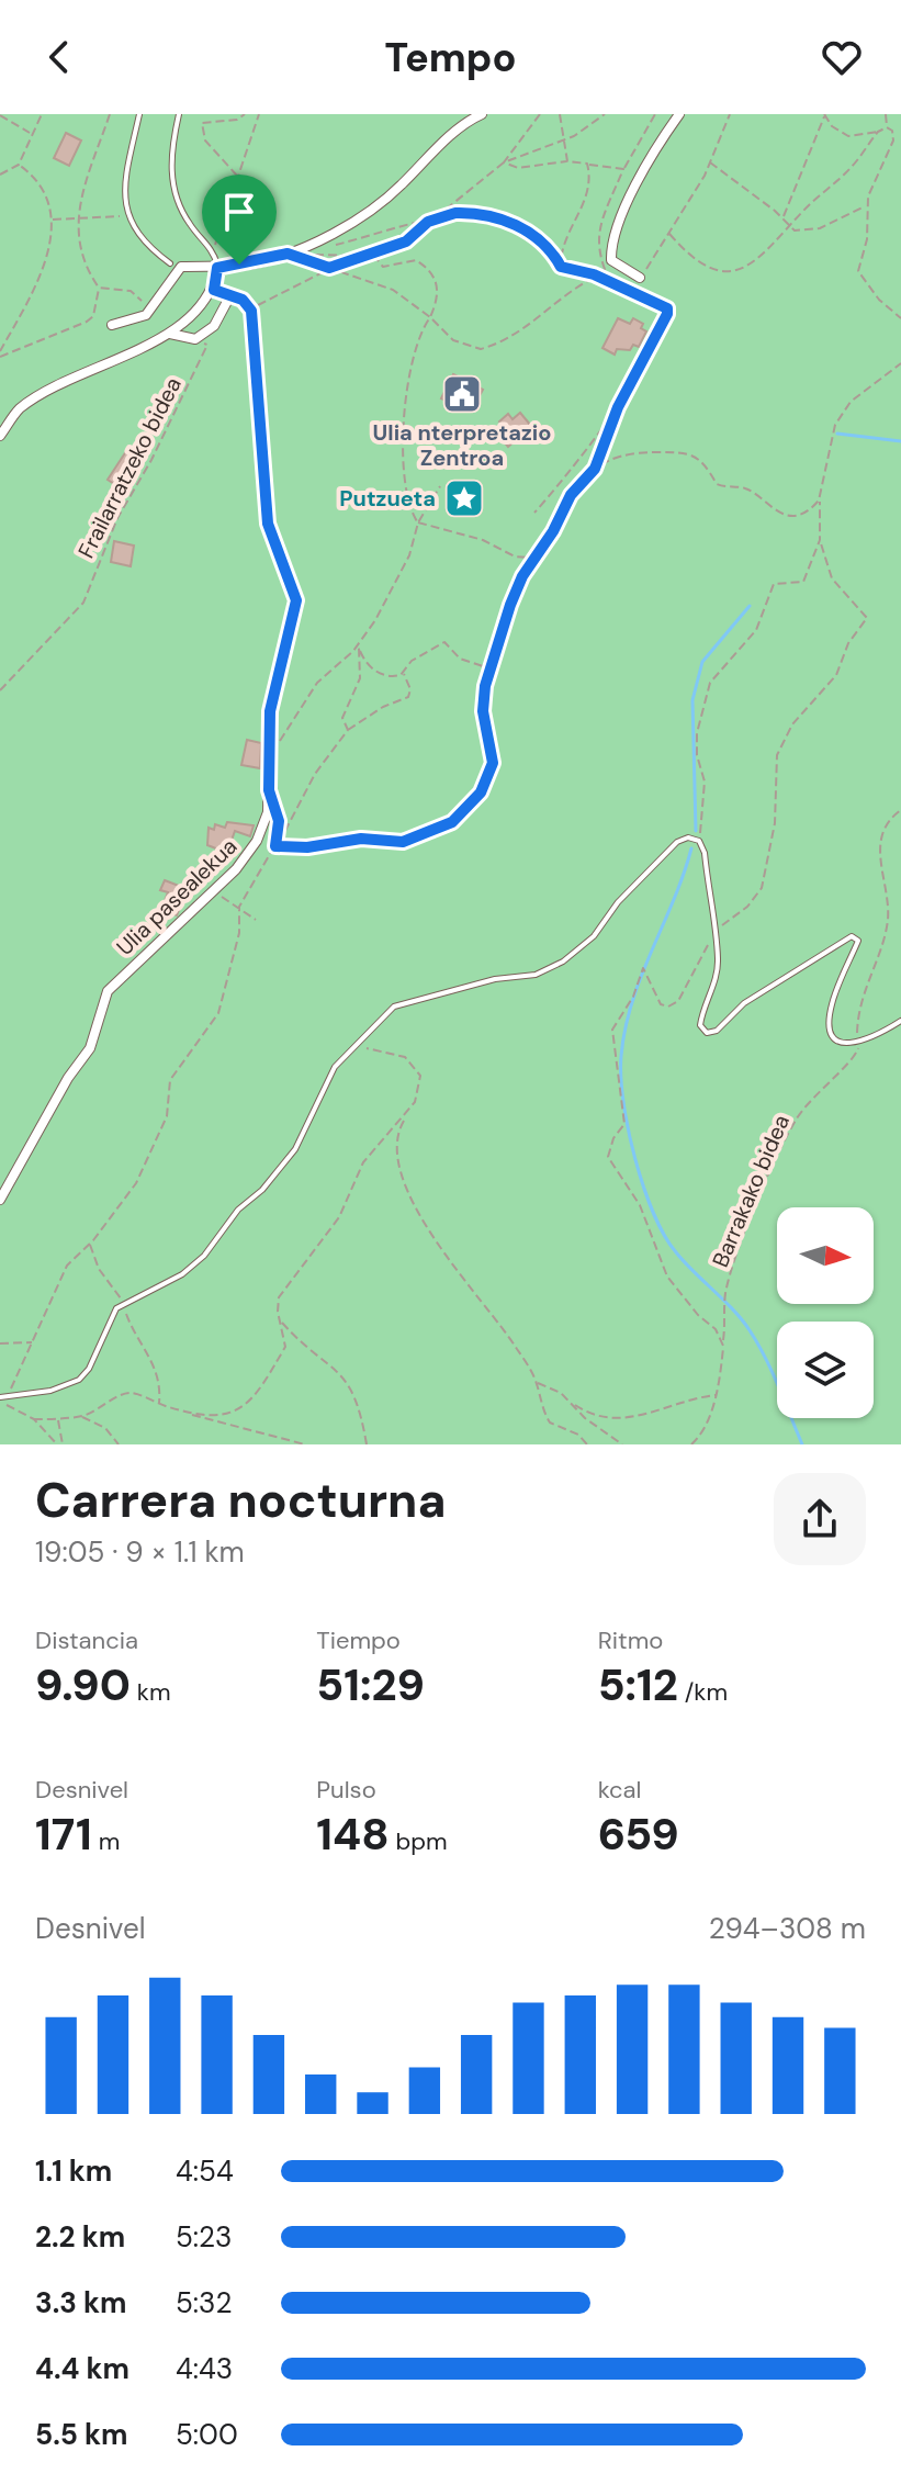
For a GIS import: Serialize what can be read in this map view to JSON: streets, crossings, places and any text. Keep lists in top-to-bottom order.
{
  "streets": {
    "street": ["Ulia pasealekua"],
    "path": ["Frailarratzeko bidea", "Barrakako bidea"]
  },
  "places": {
    "public building": ["Ulia nterpretazio Zentroa"],
    "place": ["Putzueta"]
  },
  "north": "right",
  "page": {
    "header": "Tempo",
    "heading": ["Carrera nocturna", "19:05 · 9 × 1.1 km"],
    "stats": [
      ["Distancia", "9.90 km"],
      ["Tiempo", "51:29"],
      ["Ritmo", "5:12 /km"],
      ["Desnivel", "171 m"],
      ["Pulso", "148 bpm"],
      ["kcal", "659"]
    ],
    "chart": ["Desnivel", "294–308 m"],
    "list": [
      {
        "name": "1.1 km",
        "note": "4:54"
      },
      {
        "name": "2.2 km",
        "note": "5:23"
      },
      {
        "name": "3.3 km",
        "note": "5:32"
      },
      {
        "name": "4.4 km",
        "note": "4:43"
      },
      {
        "name": "5.5 km",
        "note": "5:00"
      }
    ]
  }
}
